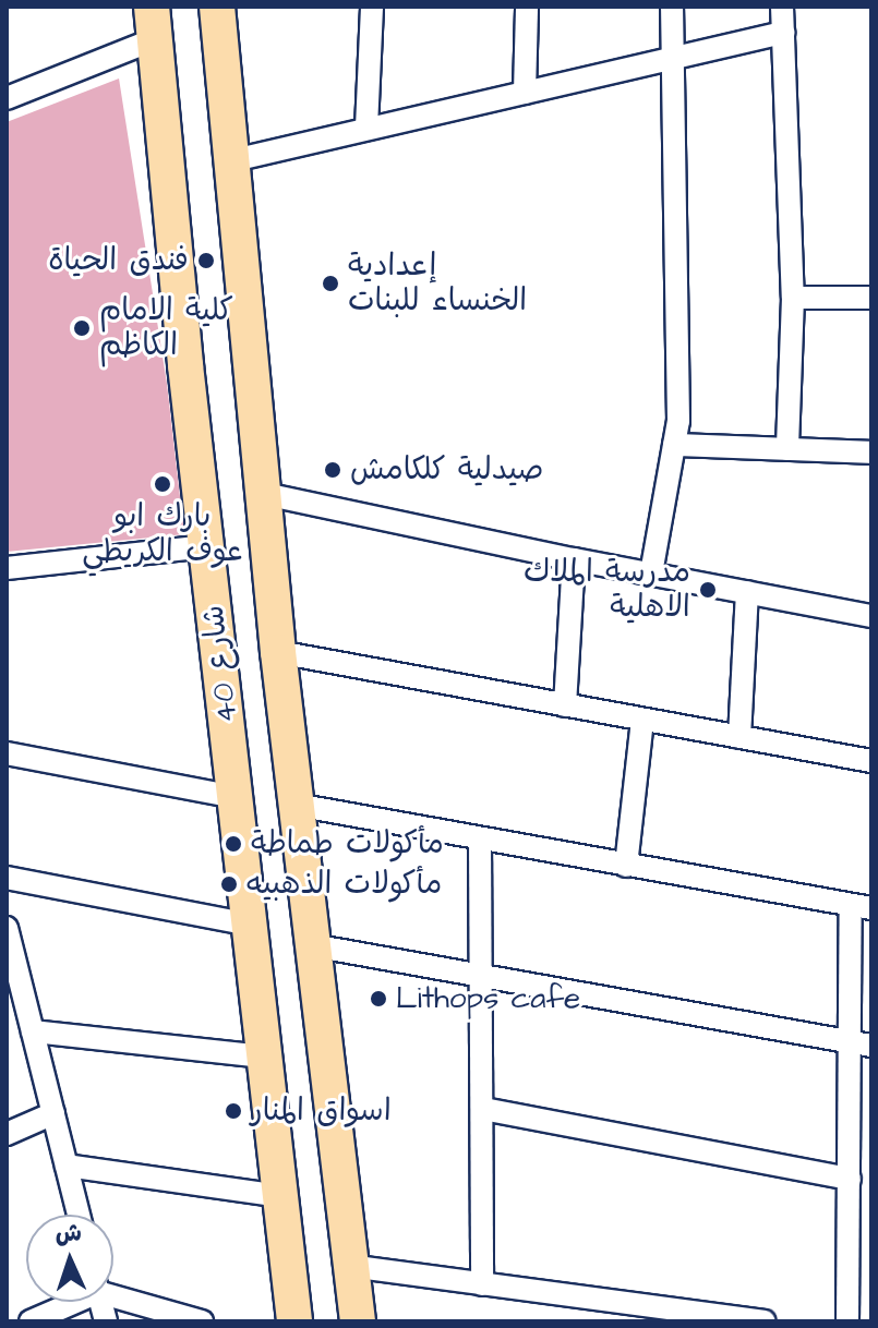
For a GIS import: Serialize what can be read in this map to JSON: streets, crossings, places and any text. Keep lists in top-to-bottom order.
{
  "streets": {
    "main road": ["شارع 40"]
  },
  "places": [
    "فندق الحياة",
    "إعدادية الخنساء للبنات",
    "كلية الامام الكاظم",
    "صيدلية كلكامش",
    "بارك ابو عوف الكريطي",
    "مدرسة الملاك الاهلية",
    "مأكولات طماطة",
    "مأكولات الذهبيه",
    "Lithops cafe",
    "اسواق المنار"
  ],
  "north": "top"
}
